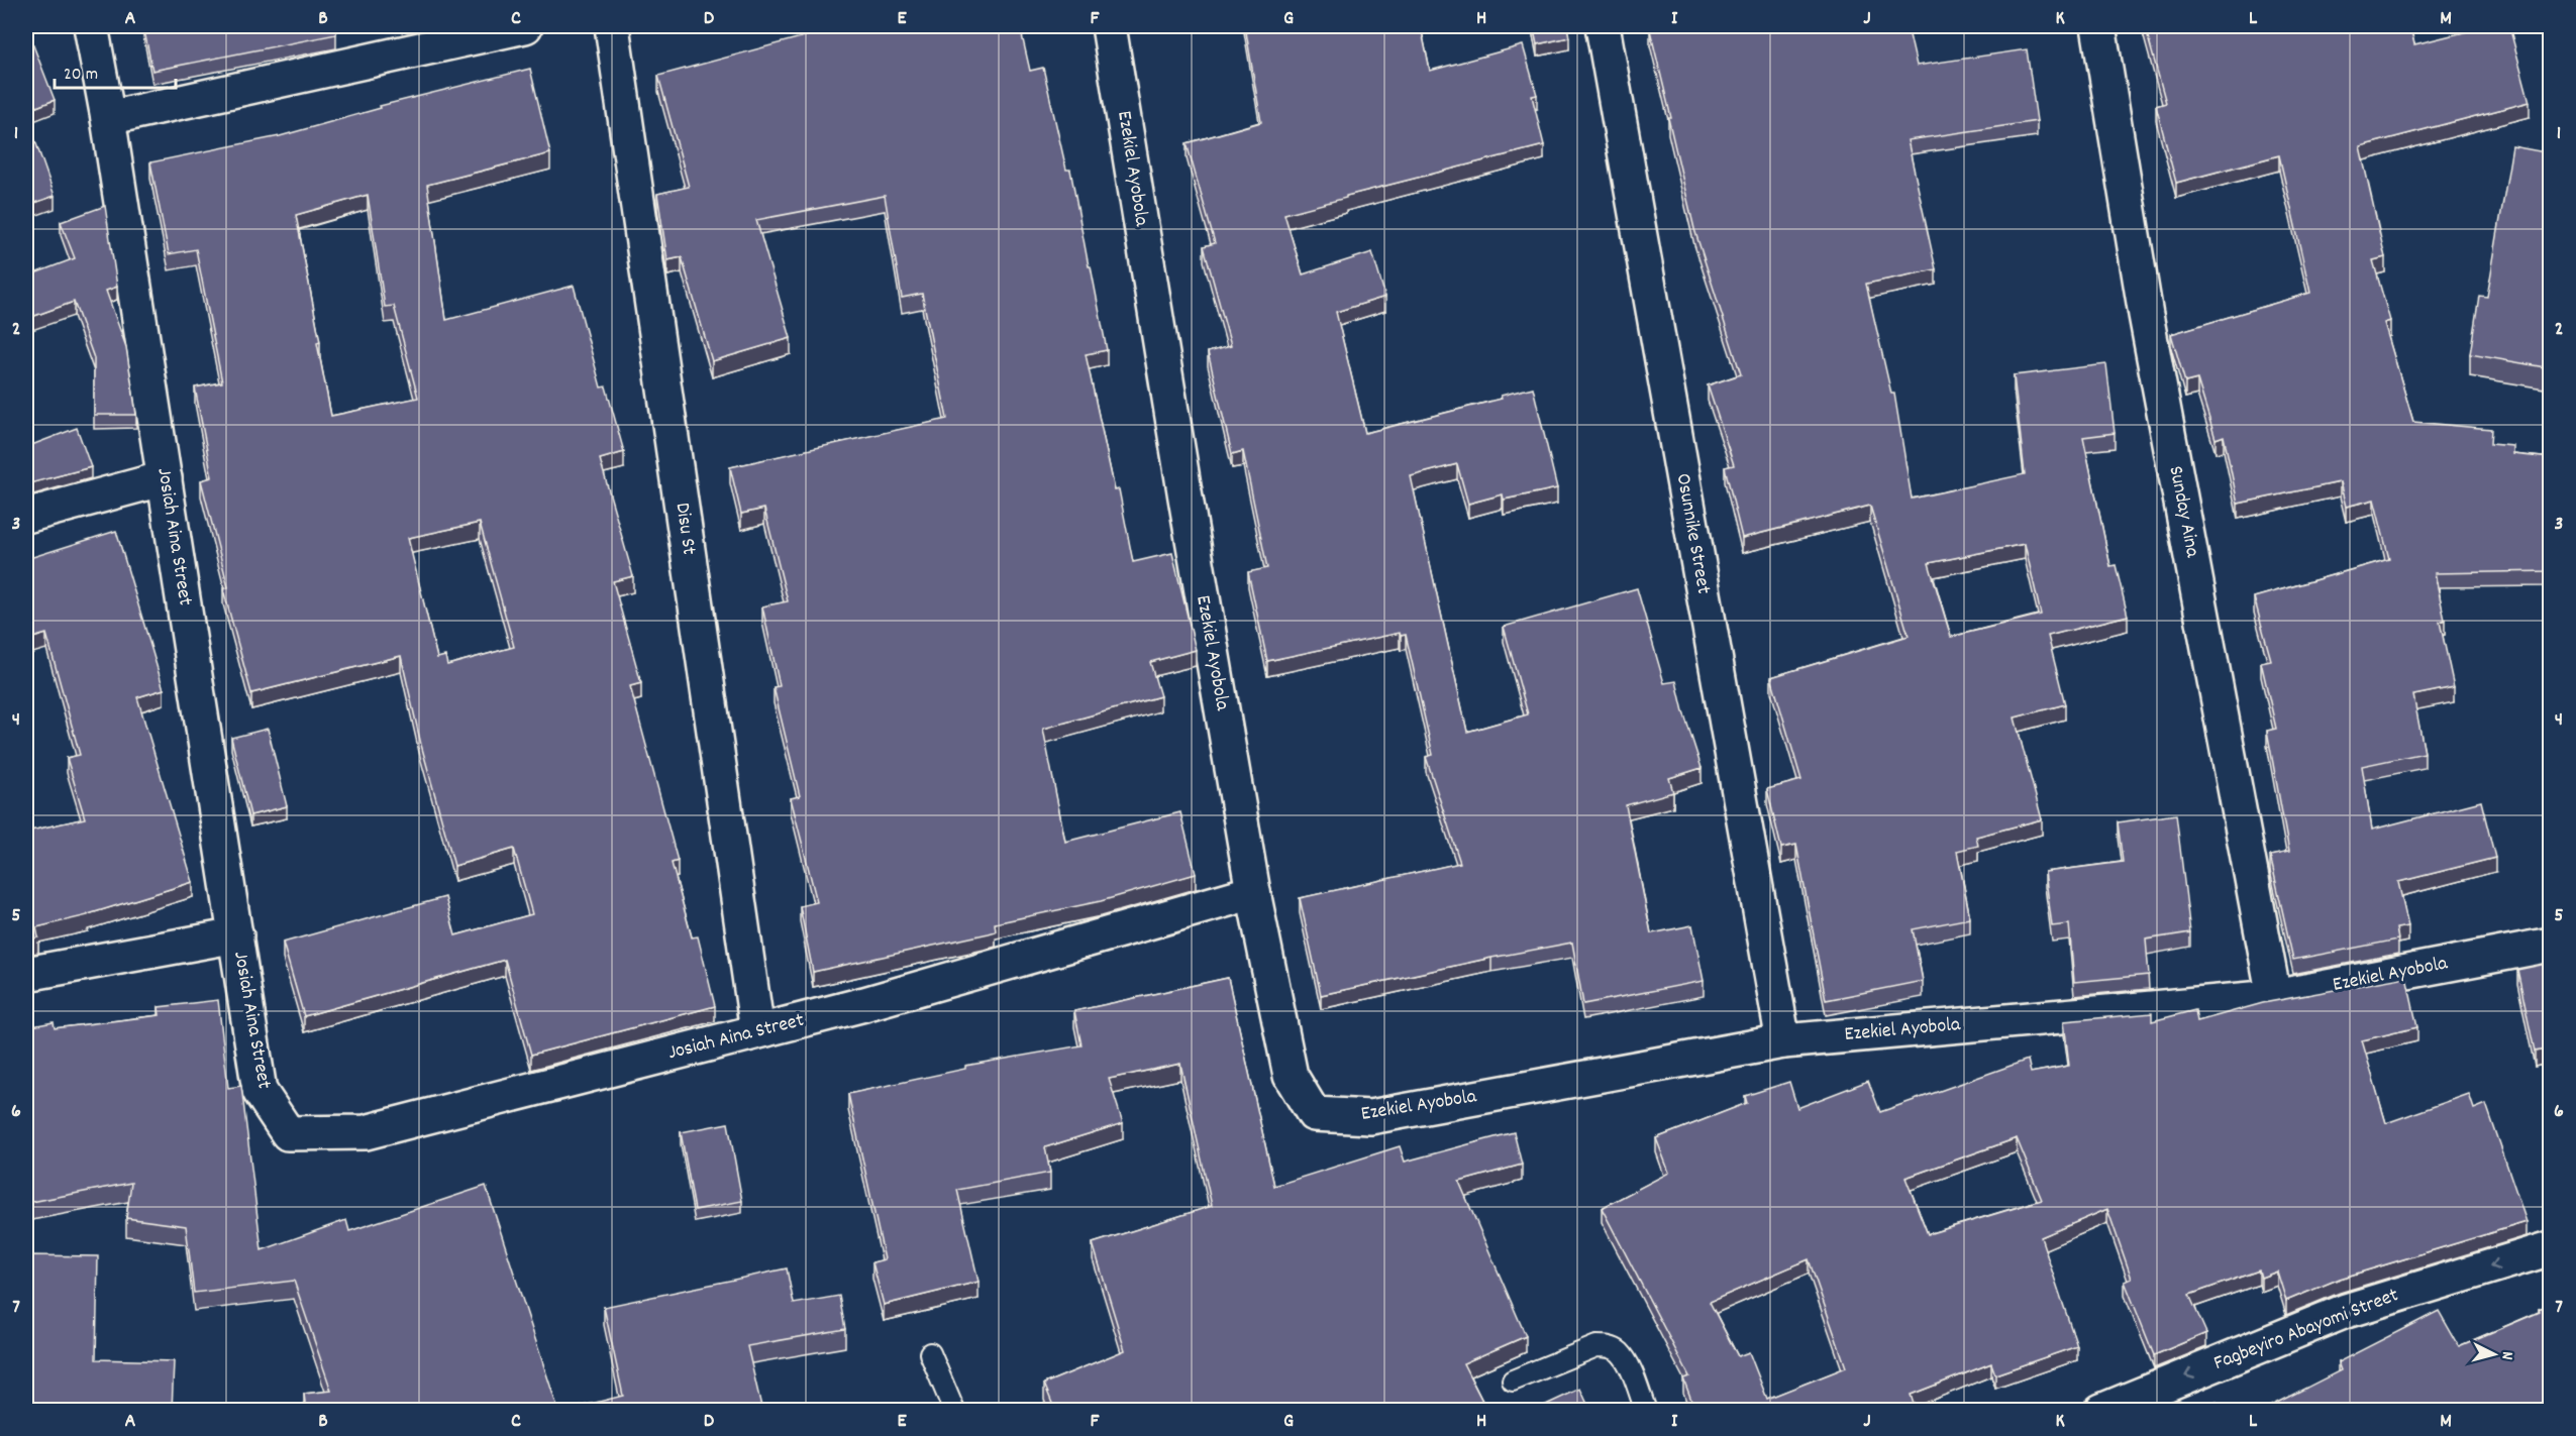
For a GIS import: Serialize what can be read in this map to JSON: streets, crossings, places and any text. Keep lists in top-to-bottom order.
{
  "streets": {
    "street": [
      "Ezekiel Ayobola",
      "Sunday Aina",
      "Disu St",
      "Osunnike Street",
      "Josiah Aina Street",
      "Fagbeyiro Abayomi Street"
    ]
  },
  "crossings": [
    ["Ezekiel Ayobola", "Sunday Aina"],
    ["Ezekiel Ayobola", "Osunnike Street"],
    ["Ezekiel Ayobola", "Josiah Aina Street"],
    ["Disu St", "Josiah Aina Street"]
  ],
  "one_way": ["Fagbeyiro Abayomi Street"],
  "scale_bar": "20 m",
  "north": "right",
  "grid": {
    "columns": [
      "A",
      "B",
      "C",
      "D",
      "E",
      "F",
      "G",
      "H",
      "I",
      "J",
      "K",
      "L",
      "M"
    ],
    "rows": [
      "1",
      "2",
      "3",
      "4",
      "5",
      "6",
      "7"
    ]
  }
}
